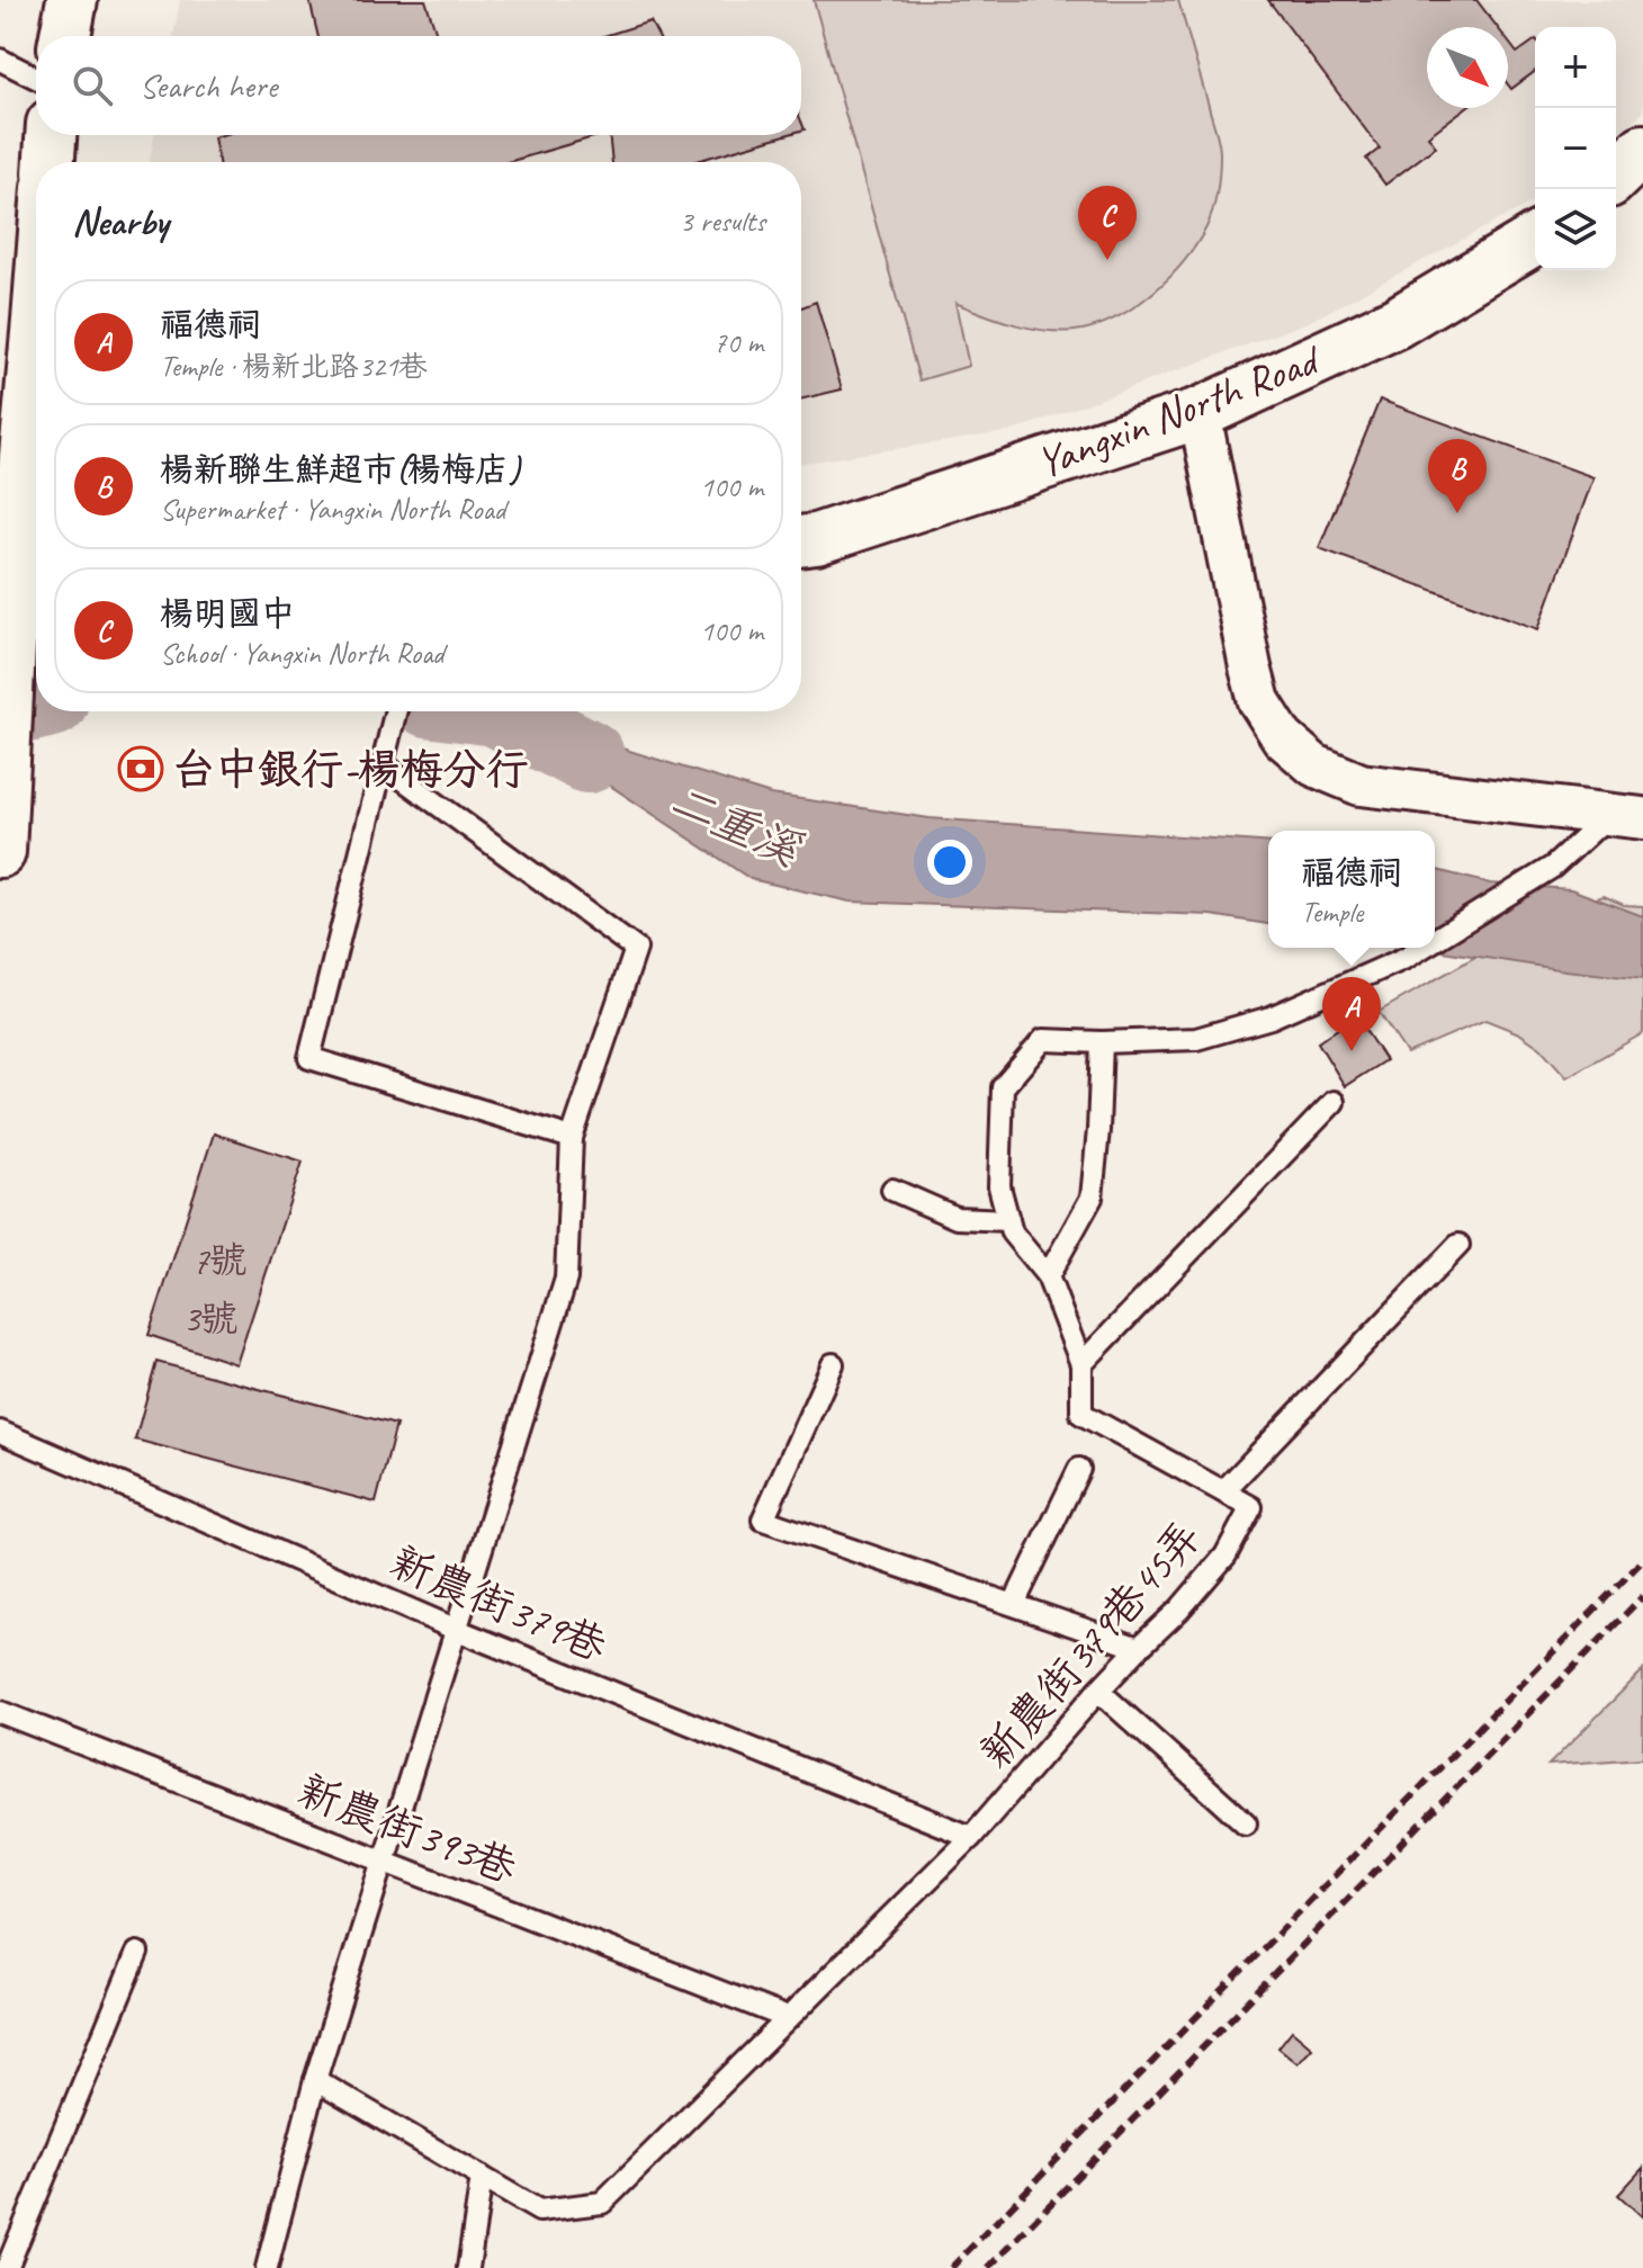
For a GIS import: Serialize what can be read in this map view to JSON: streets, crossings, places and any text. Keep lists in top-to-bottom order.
{
  "streets": {
    "street": ["Yangxin North Road"],
    "lane": ["新農街379巷", "新農街379巷45弄", "新農街393巷"]
  },
  "crossings": [
    ["新農街379巷", "新農街379巷45弄"],
    ["新農街379巷45弄", "新農街393巷"]
  ],
  "water": ["二重溪"],
  "places": {
    "bank": ["台中銀行-楊梅分行"]
  },
  "house_numbers": ["7號", "3號"],
  "north": "bottom right",
  "page": {
    "map_buttons": ["+", "−"],
    "search": "Search here",
    "heading": ["Nearby", "3 results"],
    "pins": ["C", "B", "A"],
    "list": [
      {
        "mark": "A",
        "name": "福德祠",
        "note": "Temple · 楊新北路321巷",
        "value": "70 m"
      },
      {
        "mark": "B",
        "name": "楊新聯生鮮超市(楊梅店)",
        "note": "Supermarket · Yangxin North Road",
        "value": "100 m"
      },
      {
        "mark": "C",
        "name": "楊明國中",
        "note": "School · Yangxin North Road",
        "value": "100 m"
      }
    ],
    "popup": ["福德祠", "Temple"]
  }
}
